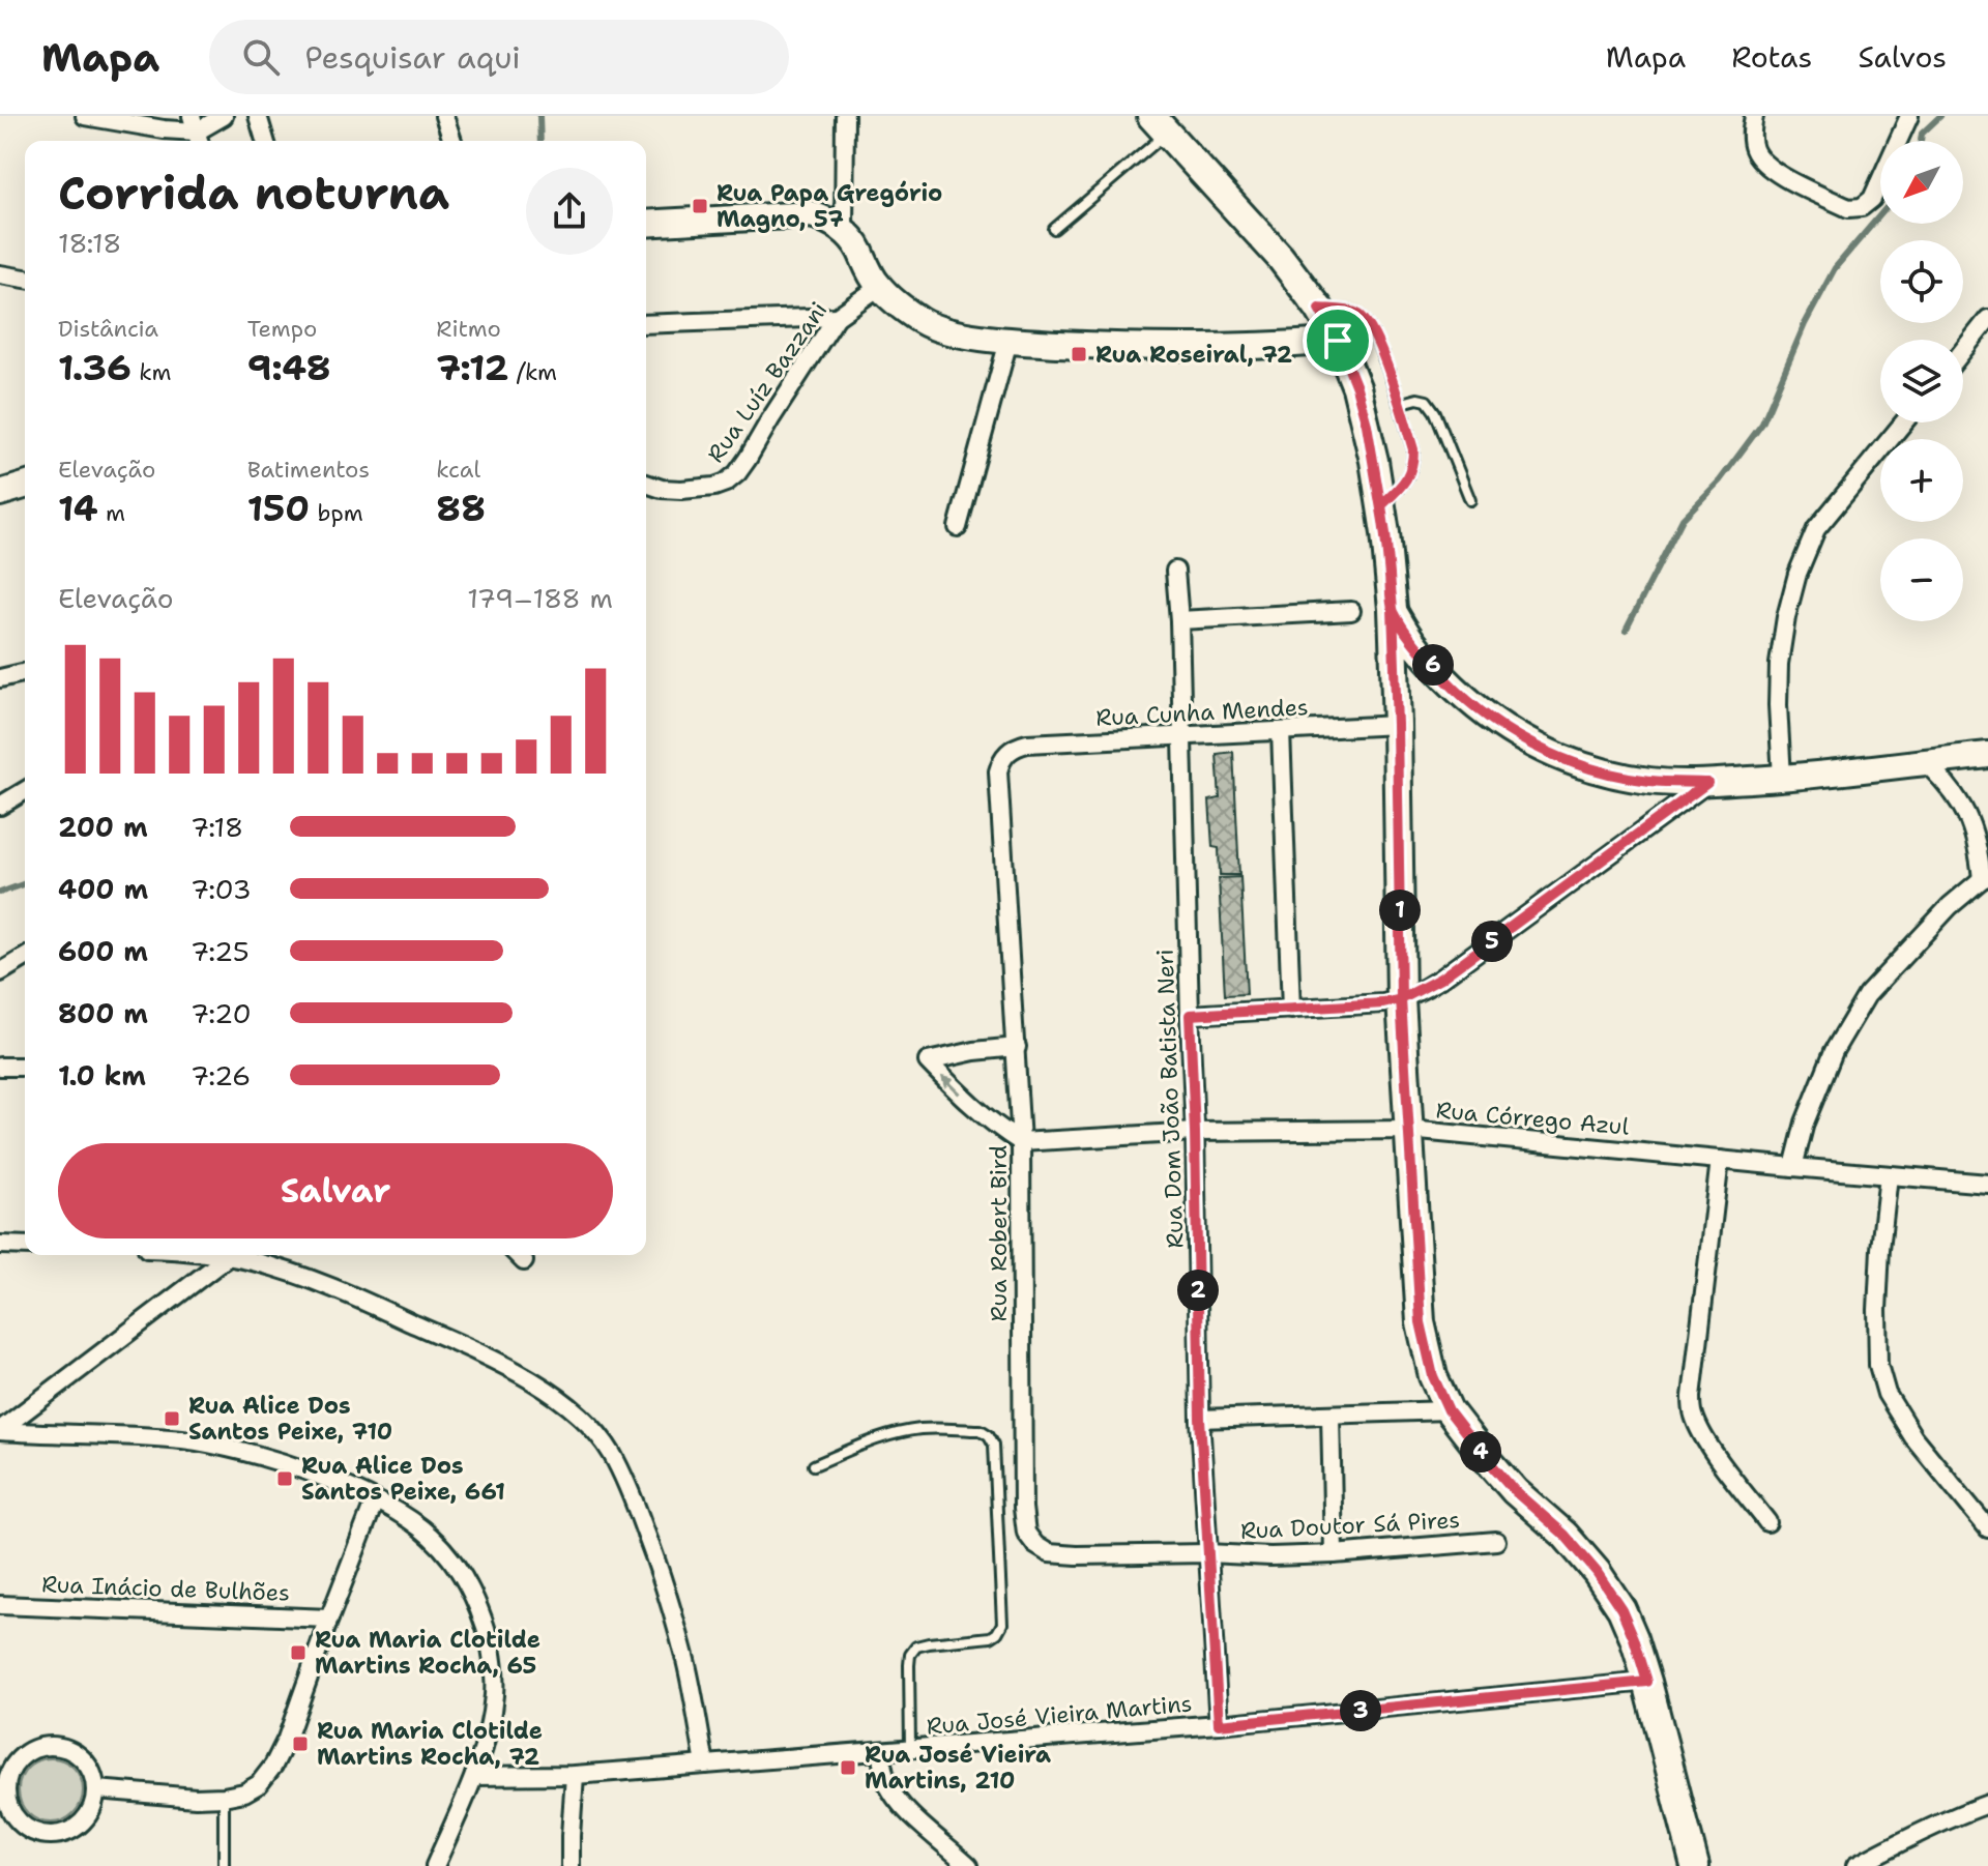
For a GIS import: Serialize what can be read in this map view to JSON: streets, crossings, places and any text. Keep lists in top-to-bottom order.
{
  "streets": {
    "street": [
      "Rua Luíz Bazzani",
      "Rua Cunha Mendes",
      "Rua Dom João Batista Neri",
      "Rua Córrego Azul",
      "Rua Robert Bird",
      "Rua Doutor Sá Pires",
      "Rua Inácio de Bulhões",
      "Rua José Vieira Martins"
    ]
  },
  "crossings": [
    ["Rua Cunha Mendes", "Rua Dom João Batista Neri"],
    ["Rua Cunha Mendes", "Rua Robert Bird"],
    ["Rua Dom João Batista Neri", "Rua Córrego Azul"],
    ["Rua Dom João Batista Neri", "Rua Robert Bird"],
    ["Rua Dom João Batista Neri", "Rua Doutor Sá Pires"],
    ["Rua Dom João Batista Neri", "Rua José Vieira Martins"],
    ["Rua Córrego Azul", "Rua Robert Bird"],
    ["Rua Robert Bird", "Rua Doutor Sá Pires"]
  ],
  "places": {
    "transit": [
      "Rua Papa Gregório Magno, 57",
      "Rua Roseiral, 72",
      "Rua Alice Dos Santos Peixe, 710",
      "Rua Alice Dos Santos Peixe, 661",
      "Rua Maria Clotilde Martins Rocha, 65",
      "Rua Maria Clotilde Martins Rocha, 72",
      "Rua José Vieira Martins, 210"
    ]
  },
  "north": "bottom left",
  "page": {
    "header": "Mapa",
    "search": "Pesquisar aqui",
    "nav": ["Mapa", "Rotas", "Salvos"],
    "map_buttons": ["+", "−"],
    "heading": ["Corrida noturna", "18:18"],
    "stats": [
      ["Distância", "1.36 km"],
      ["Tempo", "9:48"],
      ["Ritmo", "7:12 /km"],
      ["Elevação", "14 m"],
      ["Batimentos", "150 bpm"],
      ["kcal", "88"]
    ],
    "chart": ["Elevação", "179–188 m"],
    "pins": [
      "6",
      "1",
      "5",
      "2",
      "4",
      "3"
    ],
    "list": [
      {
        "name": "200 m",
        "note": "7:18"
      },
      {
        "name": "400 m",
        "note": "7:03"
      },
      {
        "name": "600 m",
        "note": "7:25"
      },
      {
        "name": "800 m",
        "note": "7:20"
      },
      {
        "name": "1.0 km",
        "note": "7:26"
      }
    ],
    "buttons": "Salvar"
  }
}
